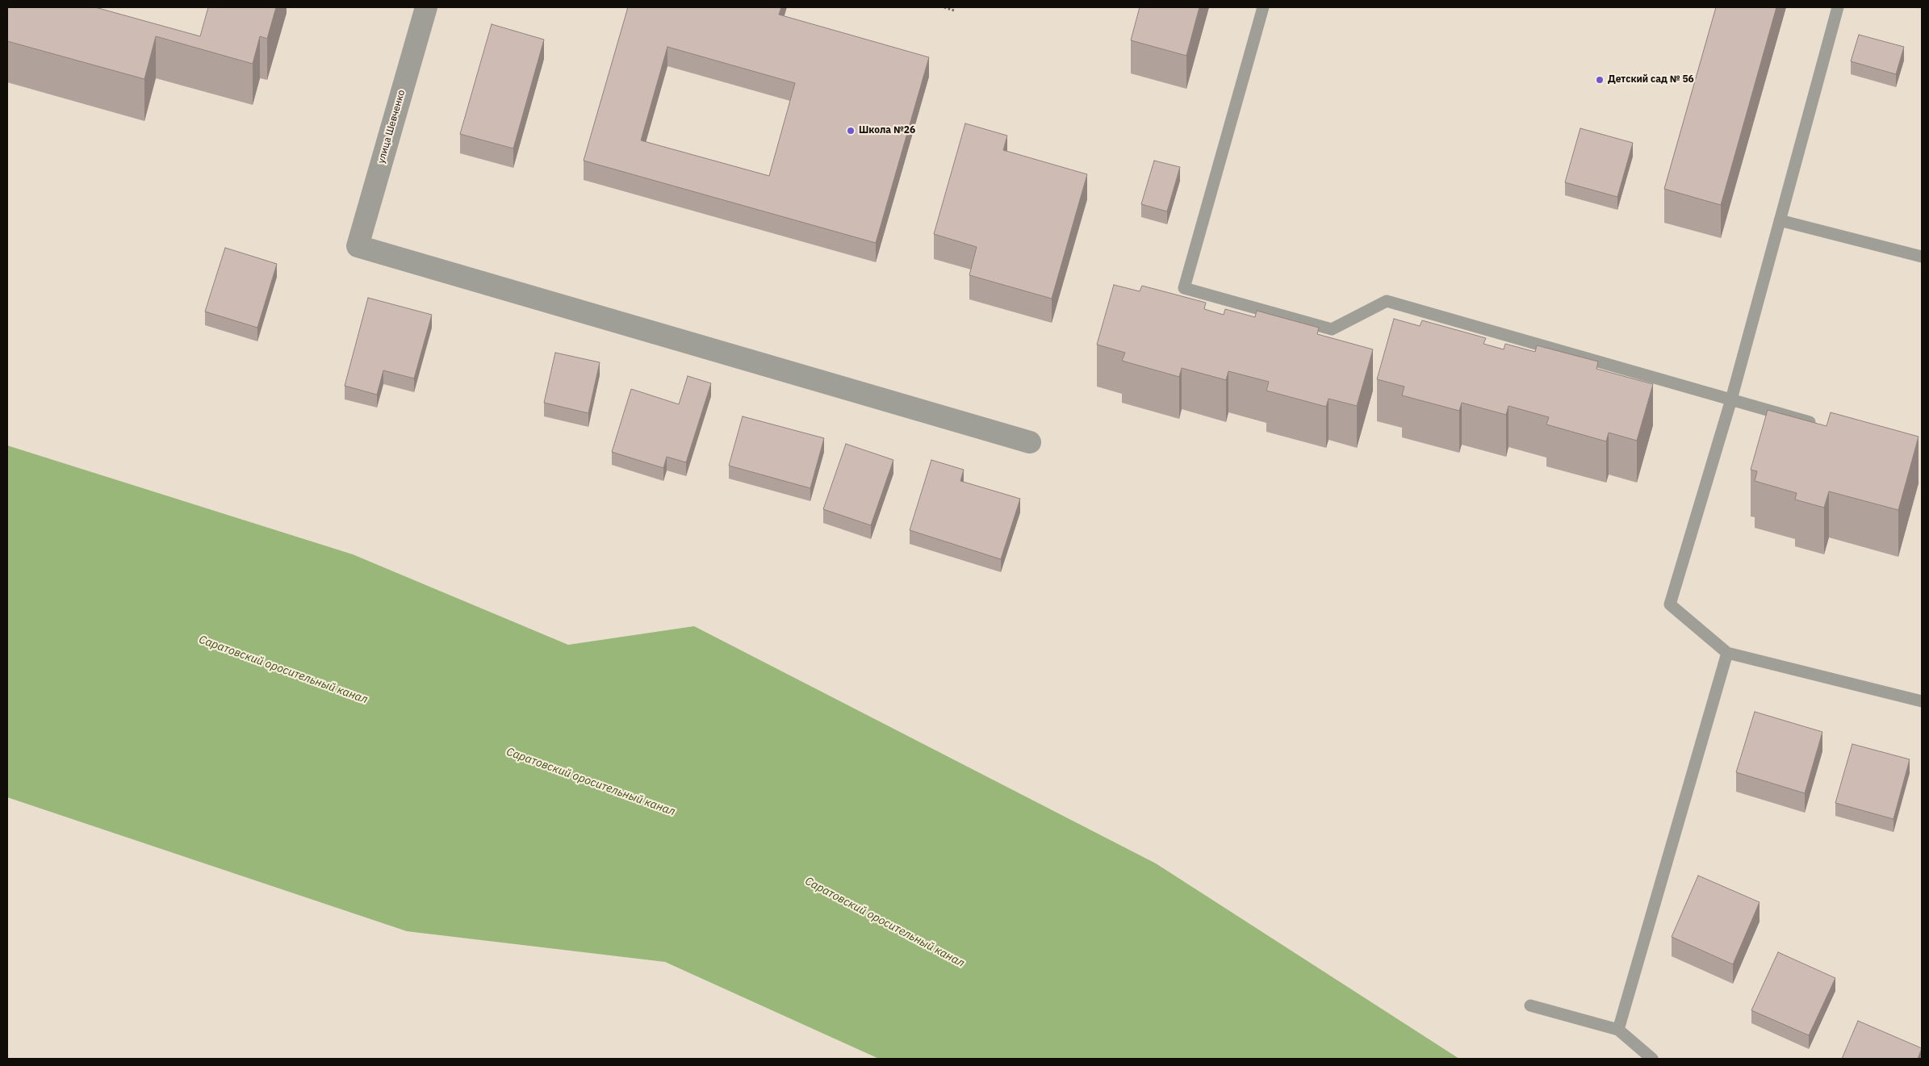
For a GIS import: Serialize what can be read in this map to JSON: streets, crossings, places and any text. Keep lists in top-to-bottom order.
{
  "streets": {
    "street": ["улица Шевченко"]
  },
  "water": ["Саратовский оросительный канал"],
  "places": ["Детский сад № 56", "Школа №26"]
}
